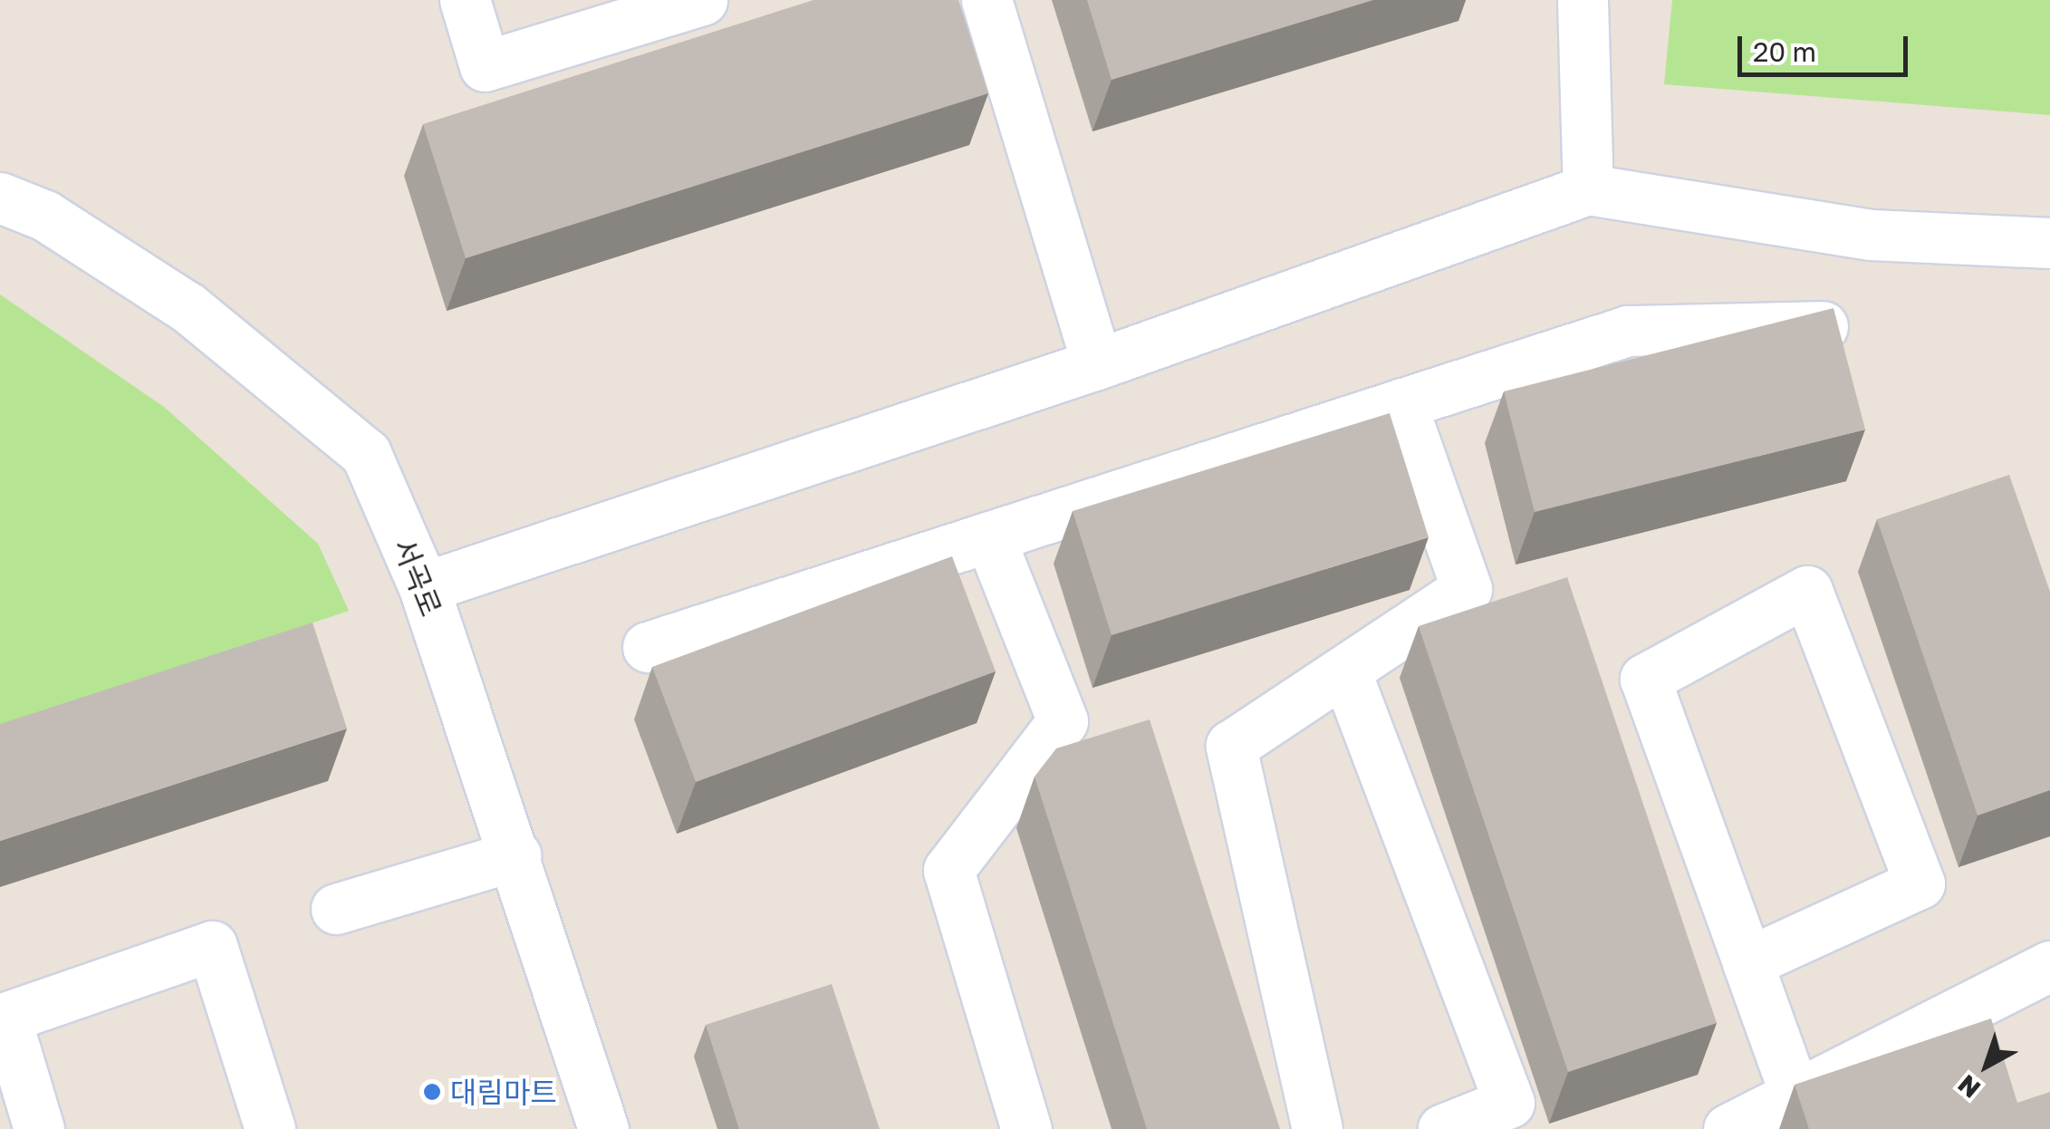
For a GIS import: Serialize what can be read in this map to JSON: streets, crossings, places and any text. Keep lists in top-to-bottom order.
{
  "streets": {
    "street": ["서곡로"]
  },
  "places": ["대림마트"],
  "scale_bar": "20 m",
  "north": "bottom left"
}
